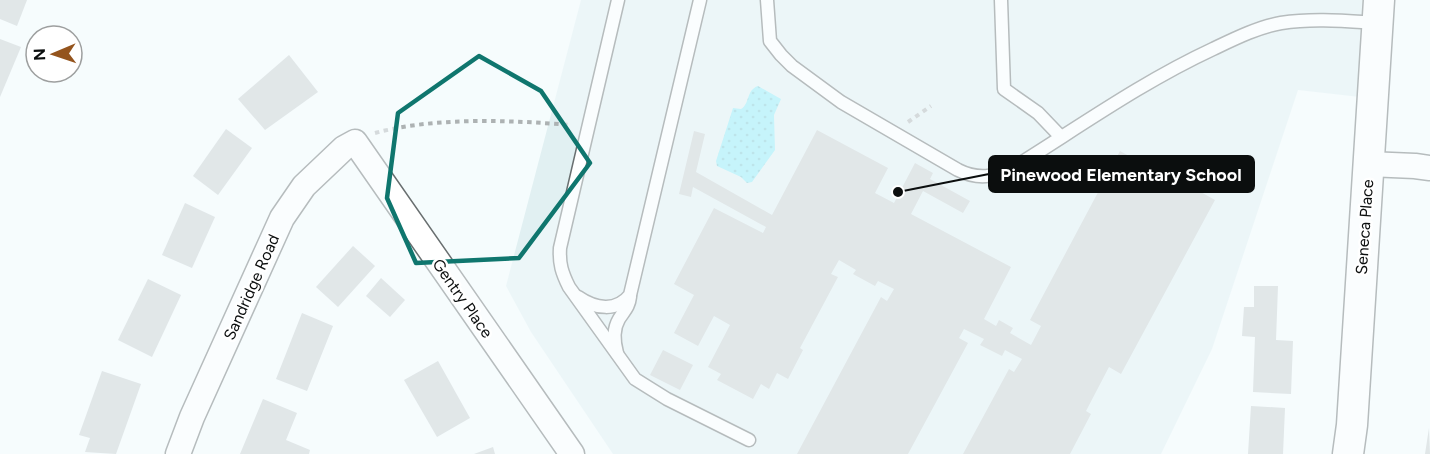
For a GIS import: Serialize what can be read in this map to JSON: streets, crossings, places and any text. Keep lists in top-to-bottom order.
{
  "streets": {
    "street": ["Seneca Place", "Sandridge Road", "Gentry Place"]
  },
  "crossings": [
    ["Sandridge Road", "Gentry Place"]
  ],
  "places": ["Pinewood Elementary School"],
  "north": "left"
}
